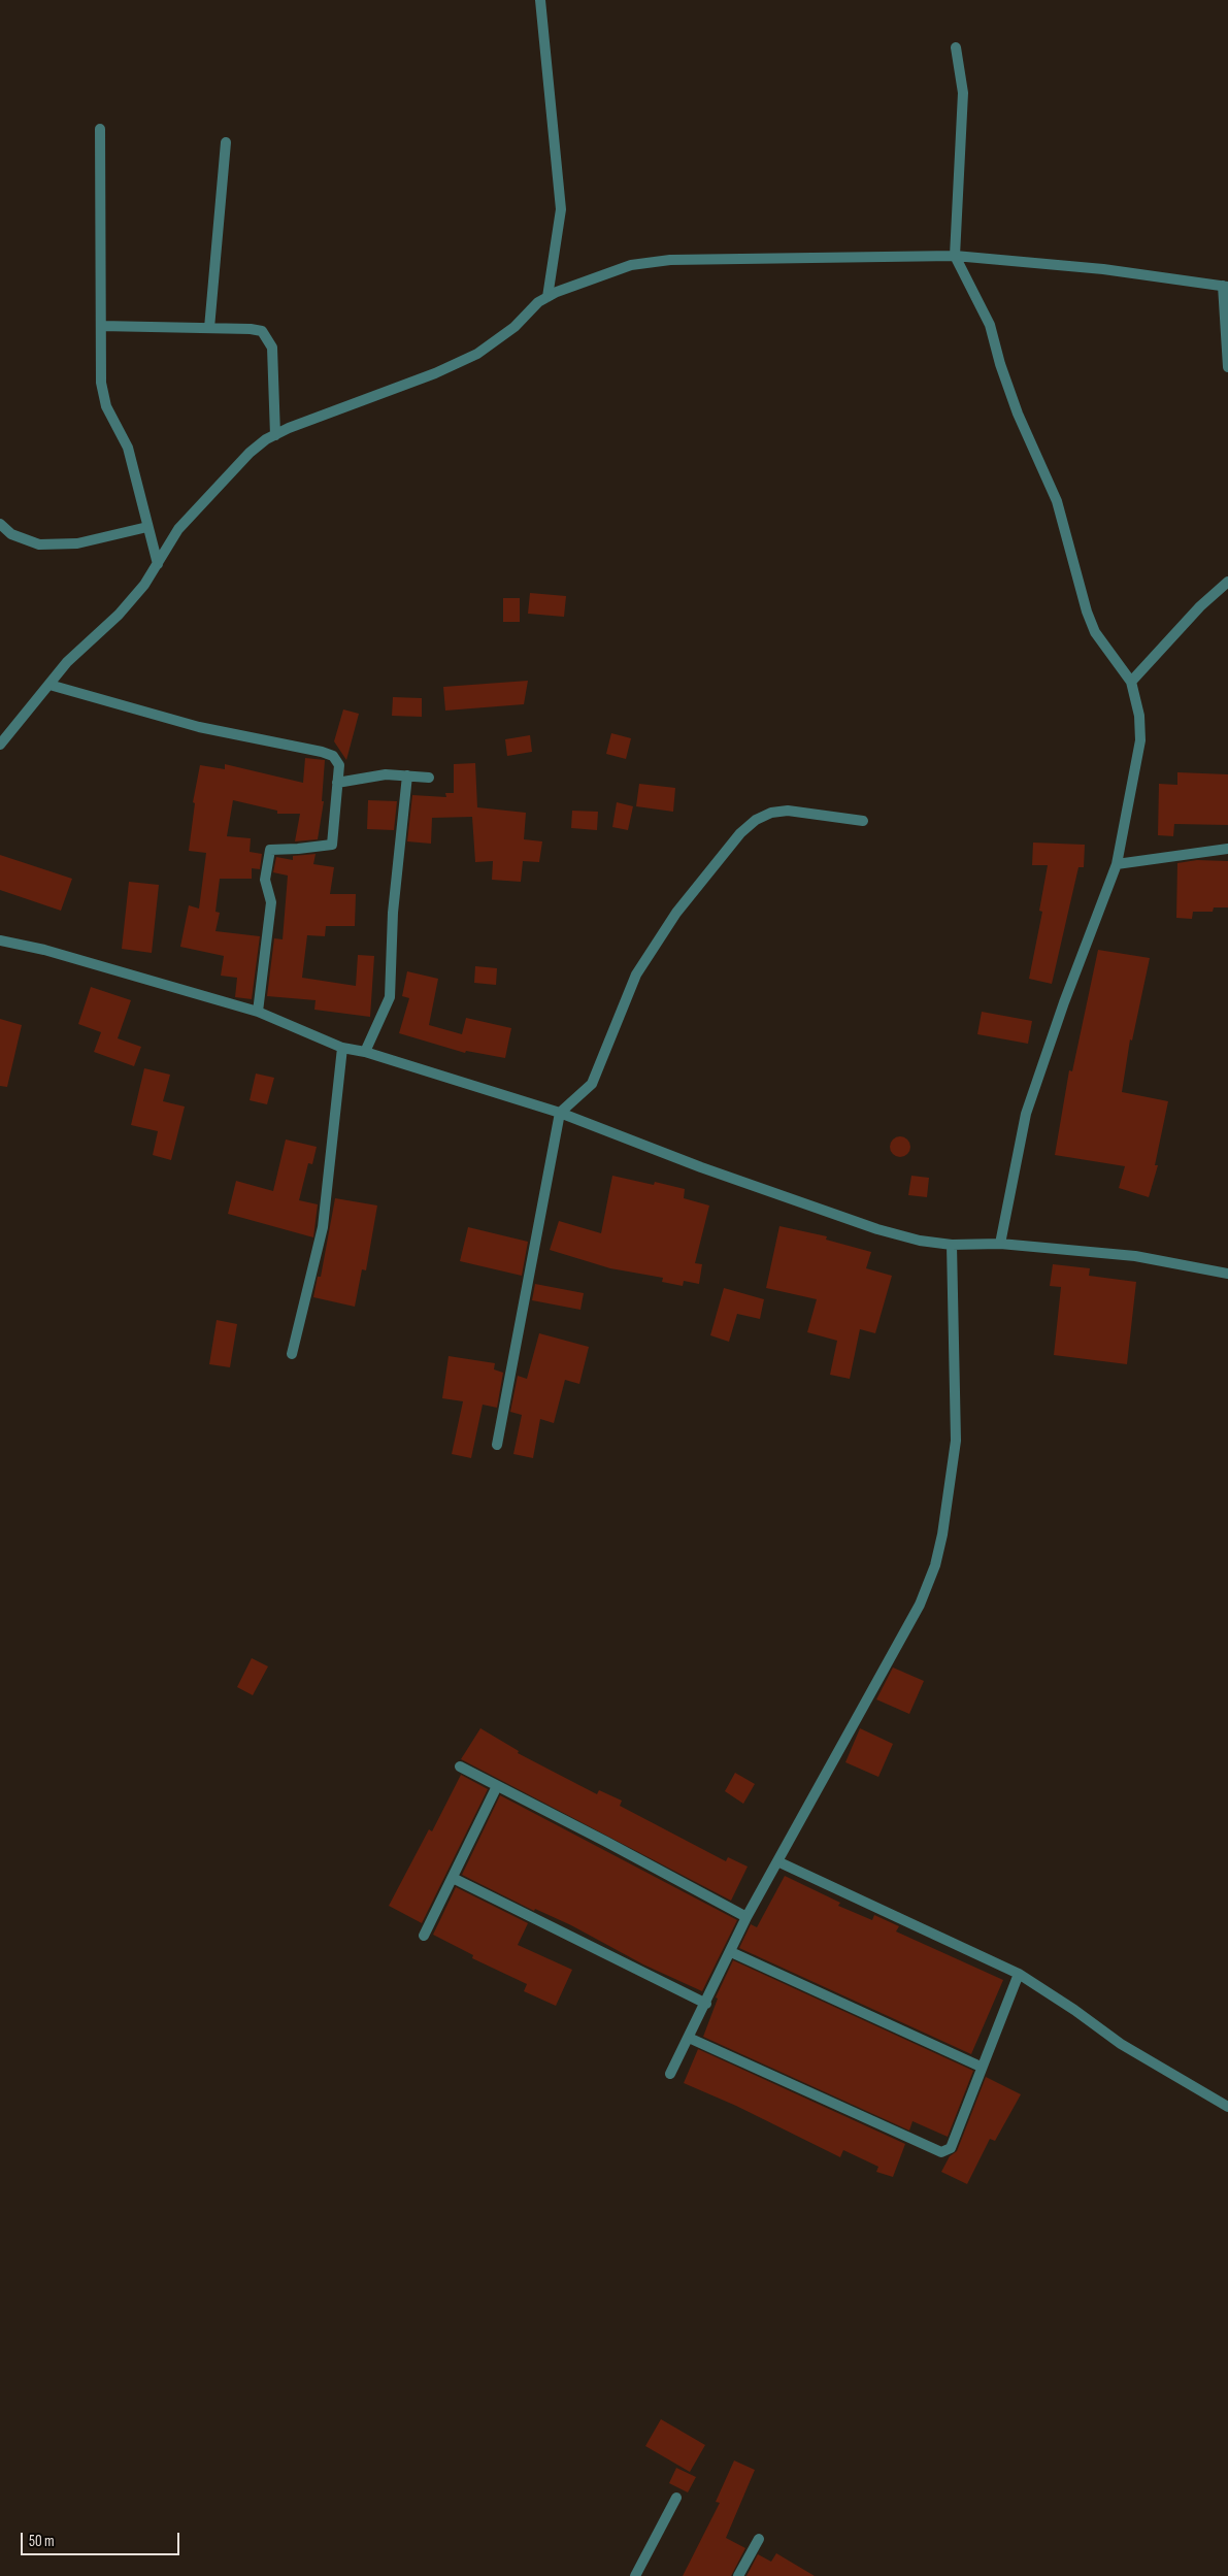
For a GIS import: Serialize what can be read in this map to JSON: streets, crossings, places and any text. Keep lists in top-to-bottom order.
{
  "scale_bar": "50 m"
}
